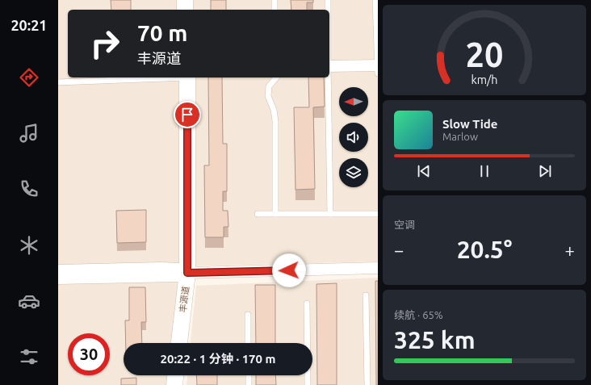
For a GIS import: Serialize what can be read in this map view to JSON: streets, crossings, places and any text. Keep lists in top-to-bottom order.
{
  "streets": {
    "street": ["丰源道"]
  },
  "north": "left",
  "page": {
    "tabs": "20:21",
    "turn": ["70 m", "丰源道"],
    "song": ["Slow Tide", "Marlow"],
    "tile": [
      "空调",
      ["续航 · 65%", "325 km"]
    ],
    "heat": ["−", "20.5°", "+"],
    "limit": "30",
    "trip": "20:22 · 1 分钟 · 170 m",
    "gauge": ["20", "km/h"]
  }
}
